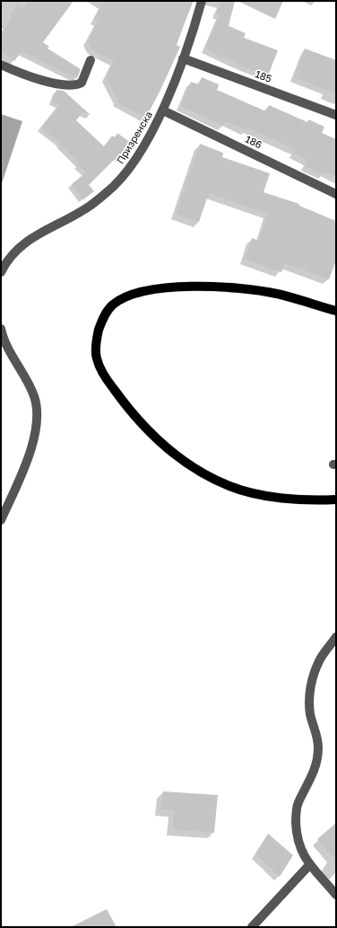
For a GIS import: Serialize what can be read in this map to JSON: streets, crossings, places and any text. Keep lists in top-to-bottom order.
{
  "streets": {
    "street": ["185", "Призренска", "186"]
  },
  "crossings": [
    ["185", "Призренска"],
    ["Призренска", "186"]
  ]
}
